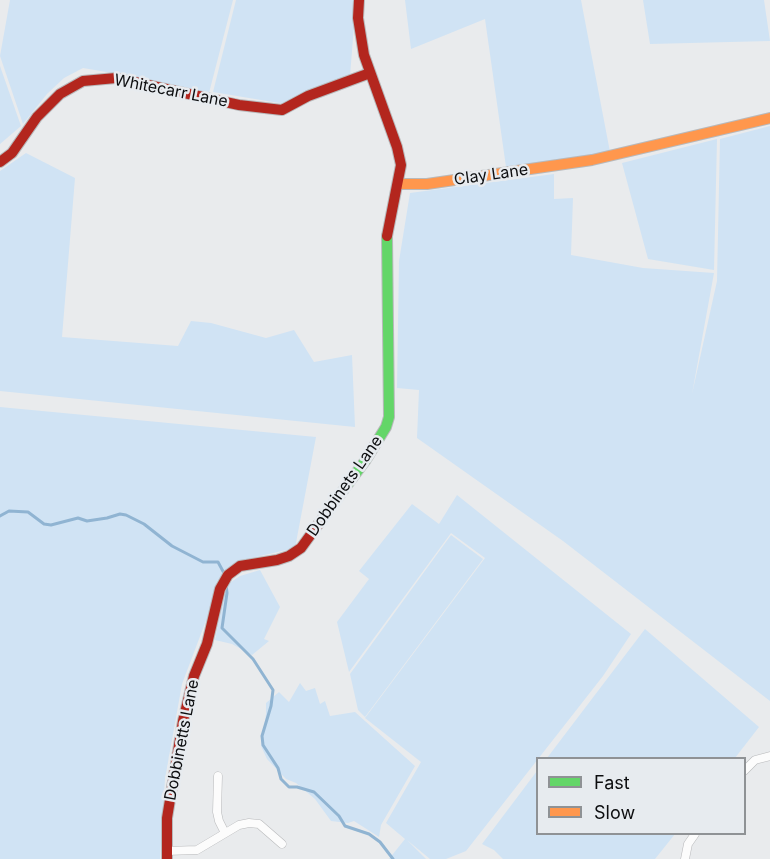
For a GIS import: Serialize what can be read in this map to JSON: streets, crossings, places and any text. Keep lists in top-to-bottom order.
{
  "streets": {
    "street": [
      "Whitecarr Lane",
      "Clay Lane",
      "Dobbinets Lane",
      "Dobbinetts Lane"
    ]
  },
  "crossings": [
    ["Clay Lane", "Dobbinets Lane"],
    ["Dobbinets Lane", "Dobbinetts Lane"]
  ],
  "legend": ["Fast", "Slow"]
}
